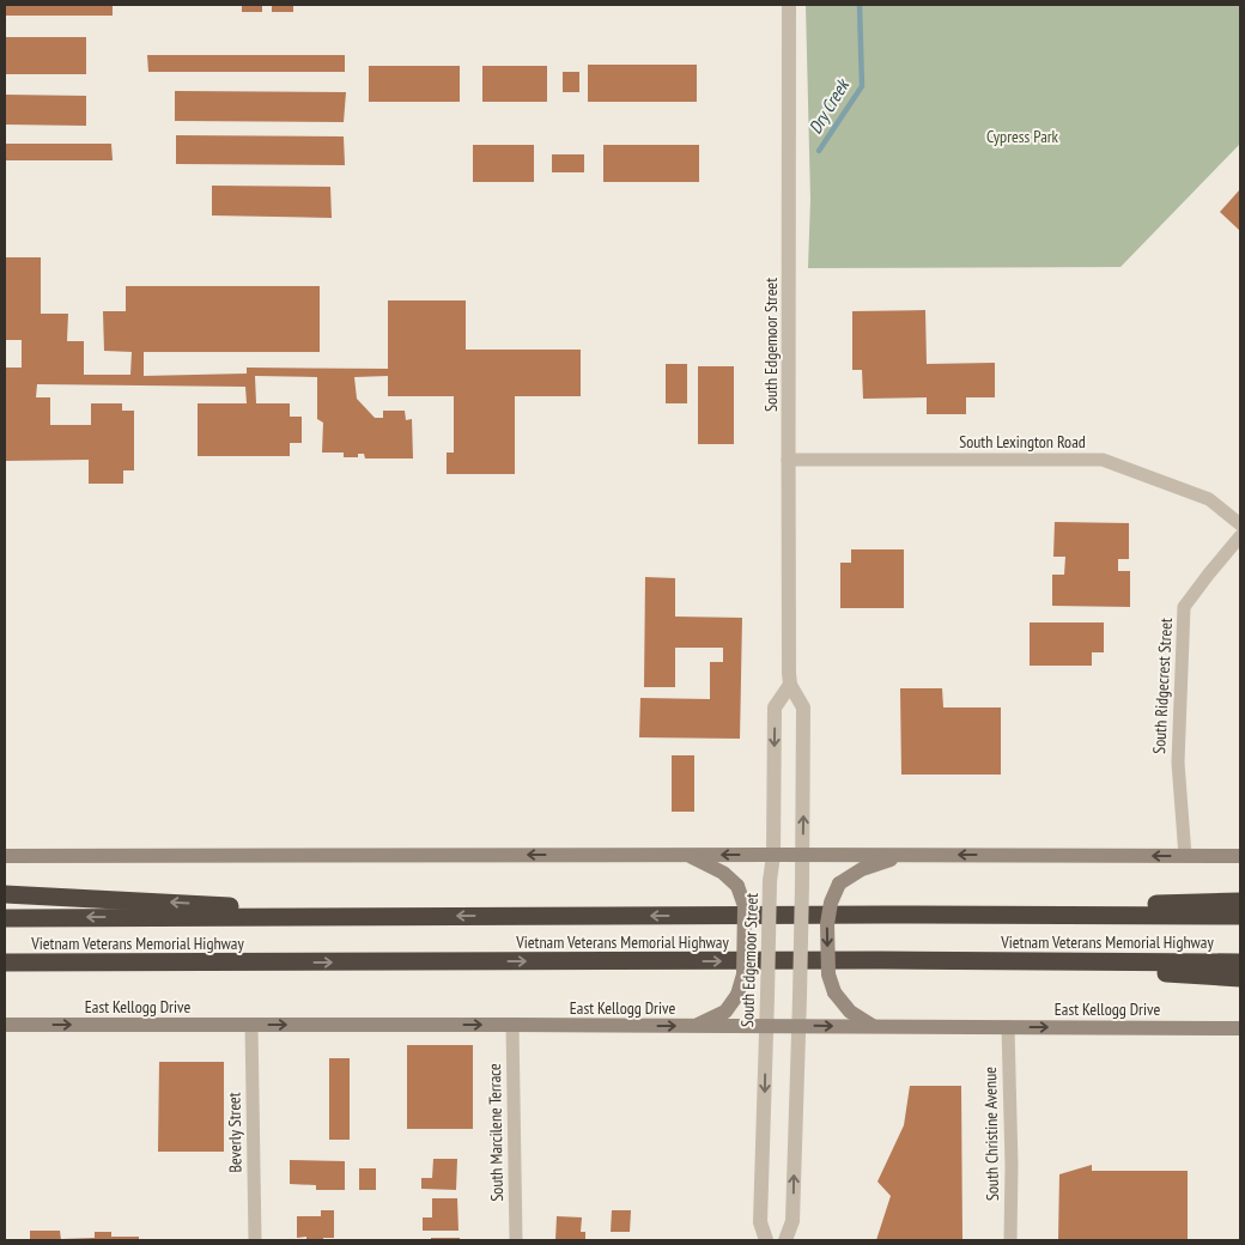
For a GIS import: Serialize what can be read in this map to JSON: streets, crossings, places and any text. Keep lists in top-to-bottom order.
{
  "streets": {
    "highway": ["Vietnam Veterans Memorial Highway"],
    "main road": ["East Kellogg Drive"],
    "street": [
      "South Edgemoor Street",
      "South Lexington Road",
      "South Ridgecrest Street",
      "Beverly Street",
      "South Marcilene Terrace",
      "South Christine Avenue"
    ]
  },
  "crossings": [
    ["South Edgemoor Street", "South Lexington Road"],
    ["South Edgemoor Street", "East Kellogg Drive"],
    ["East Kellogg Drive", "Beverly Street"],
    ["East Kellogg Drive", "South Marcilene Terrace"],
    ["East Kellogg Drive", "South Christine Avenue"]
  ],
  "one_way": ["East Kellogg Drive"],
  "water": ["Dry Creek"],
  "parks": ["Cypress Park"]
}
